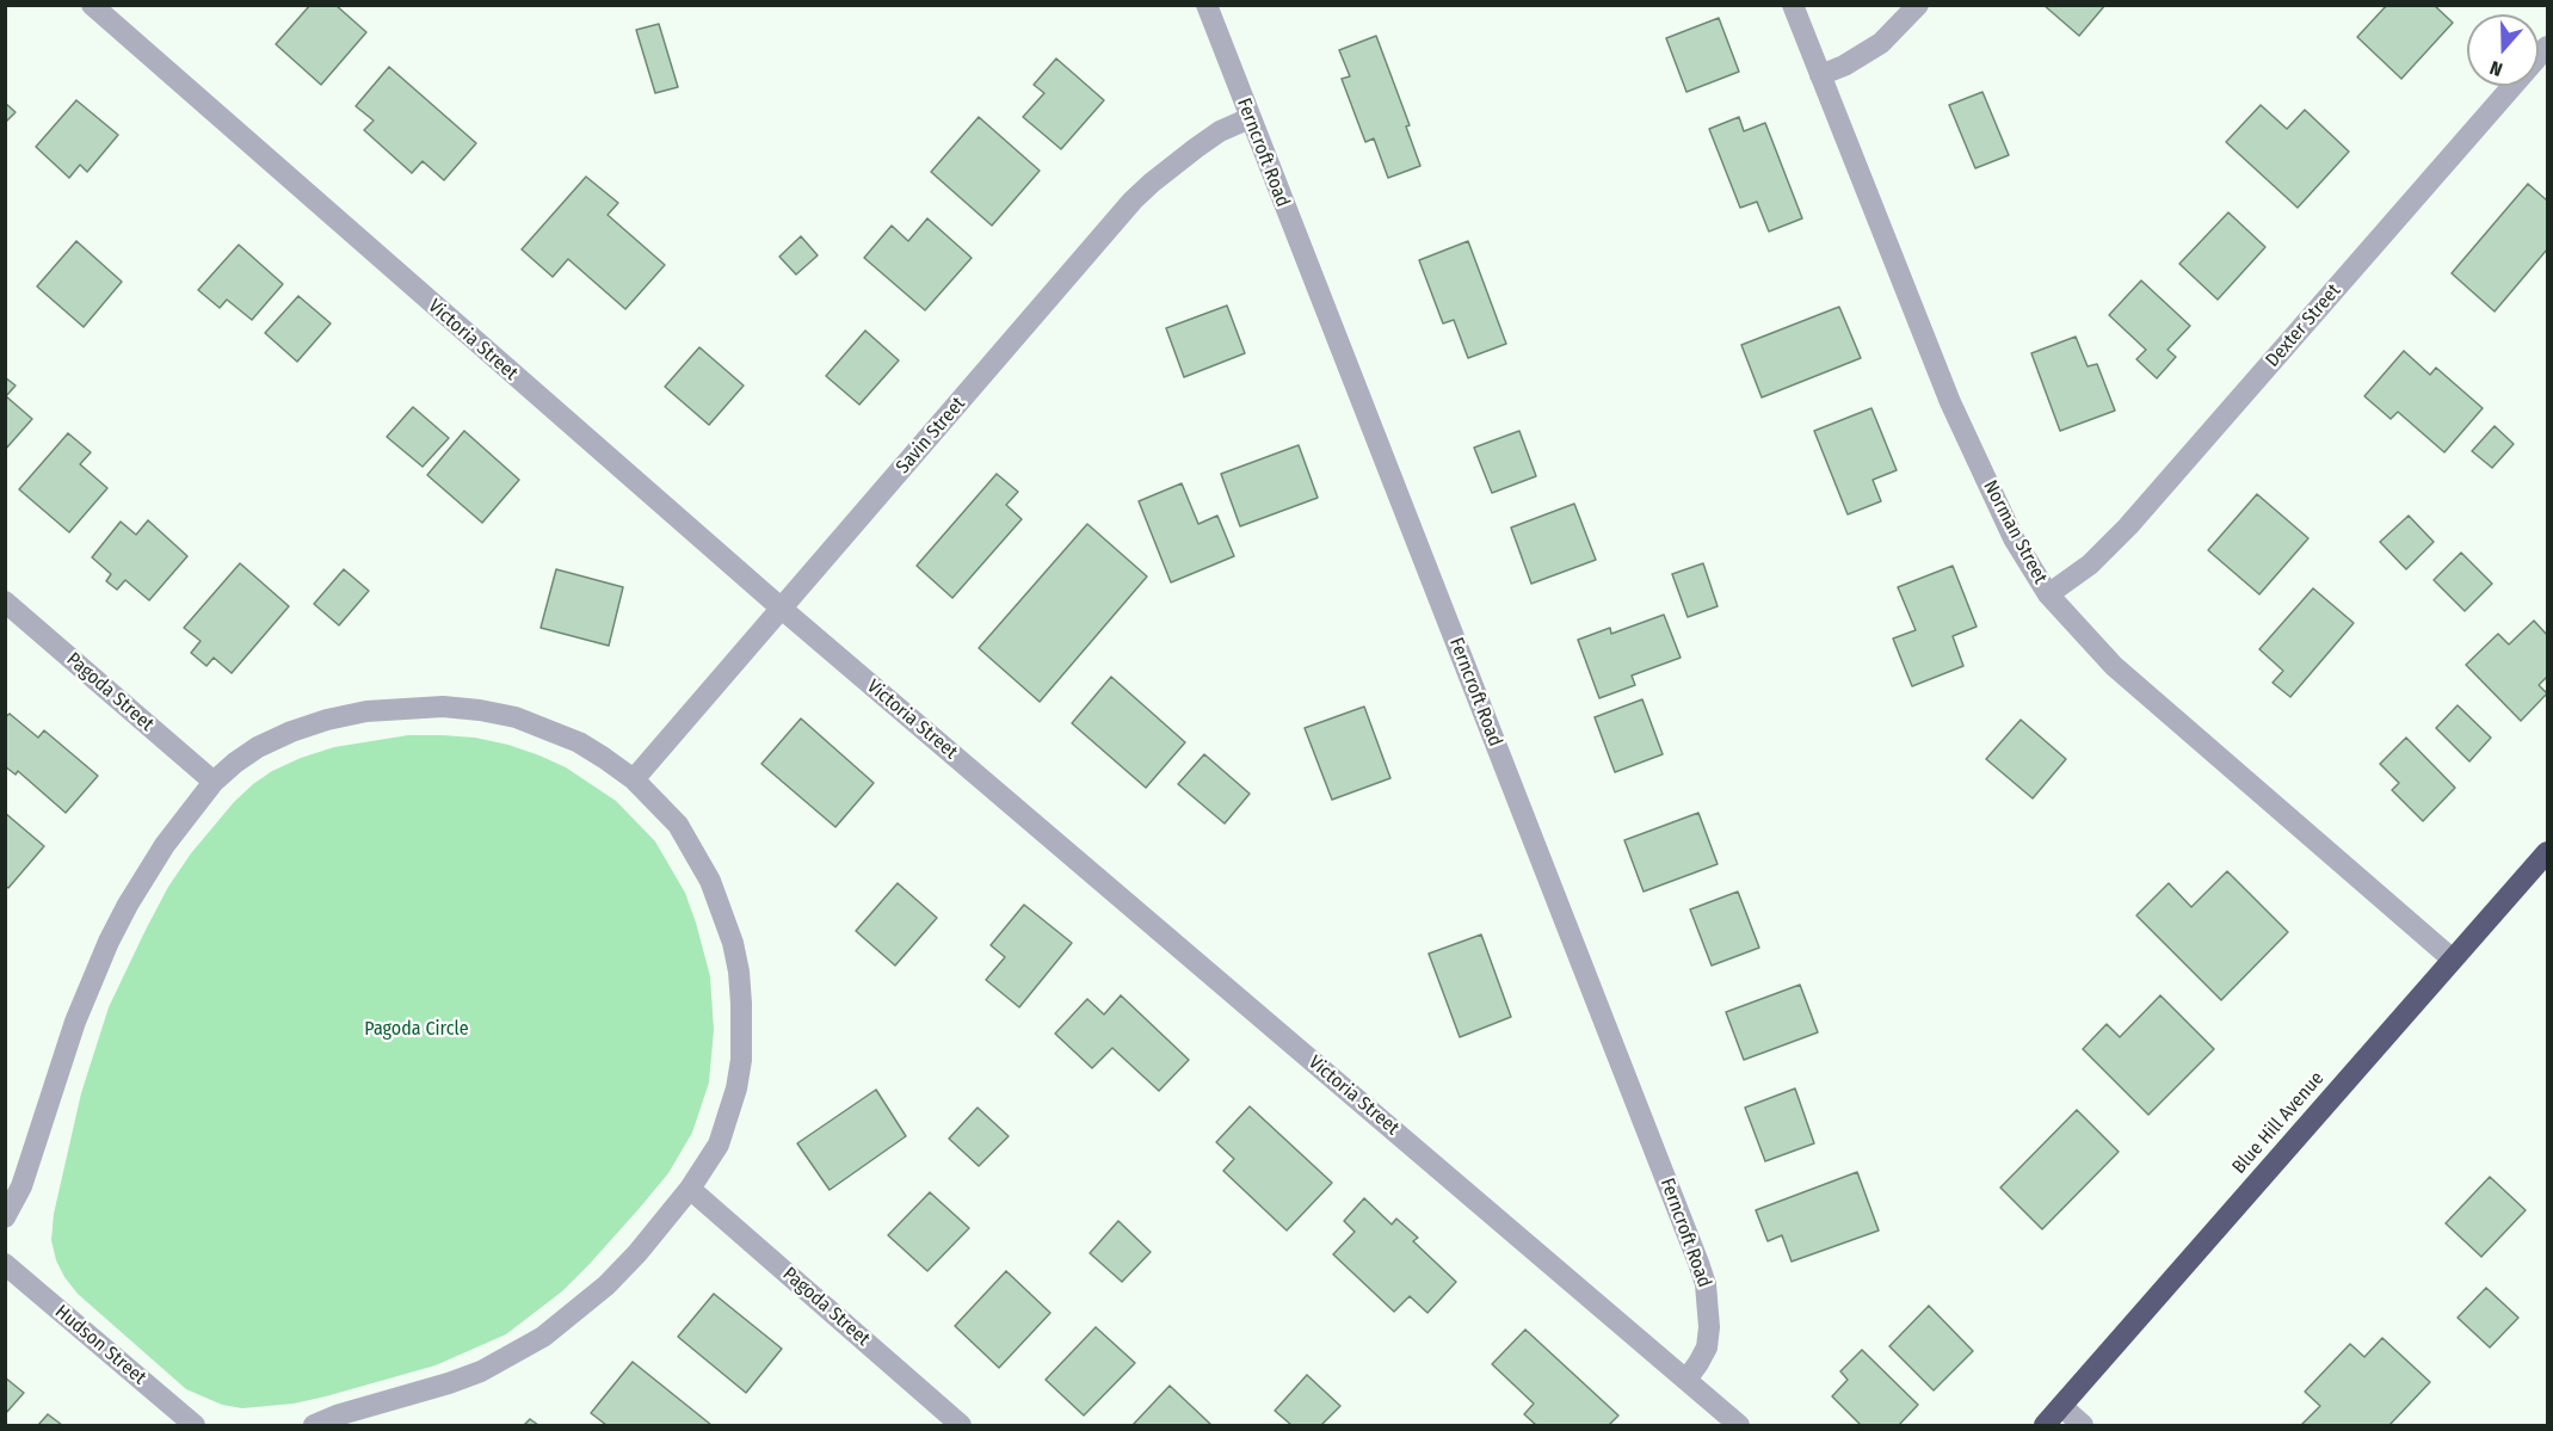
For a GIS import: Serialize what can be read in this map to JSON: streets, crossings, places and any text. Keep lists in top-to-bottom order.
{
  "streets": {
    "highway": ["Blue Hill Avenue"],
    "street": [
      "Ferncroft Road",
      "Dexter Street",
      "Victoria Street",
      "Savin Street",
      "Norman Street",
      "Pagoda Street",
      "Hudson Street"
    ]
  },
  "crossings": [
    ["Ferncroft Road", "Victoria Street"],
    ["Ferncroft Road", "Savin Street"],
    ["Dexter Street", "Norman Street"],
    ["Victoria Street", "Savin Street"],
    ["Norman Street", "Blue Hill Avenue"]
  ],
  "parks": ["Pagoda Circle"],
  "north": "bottom"
}
